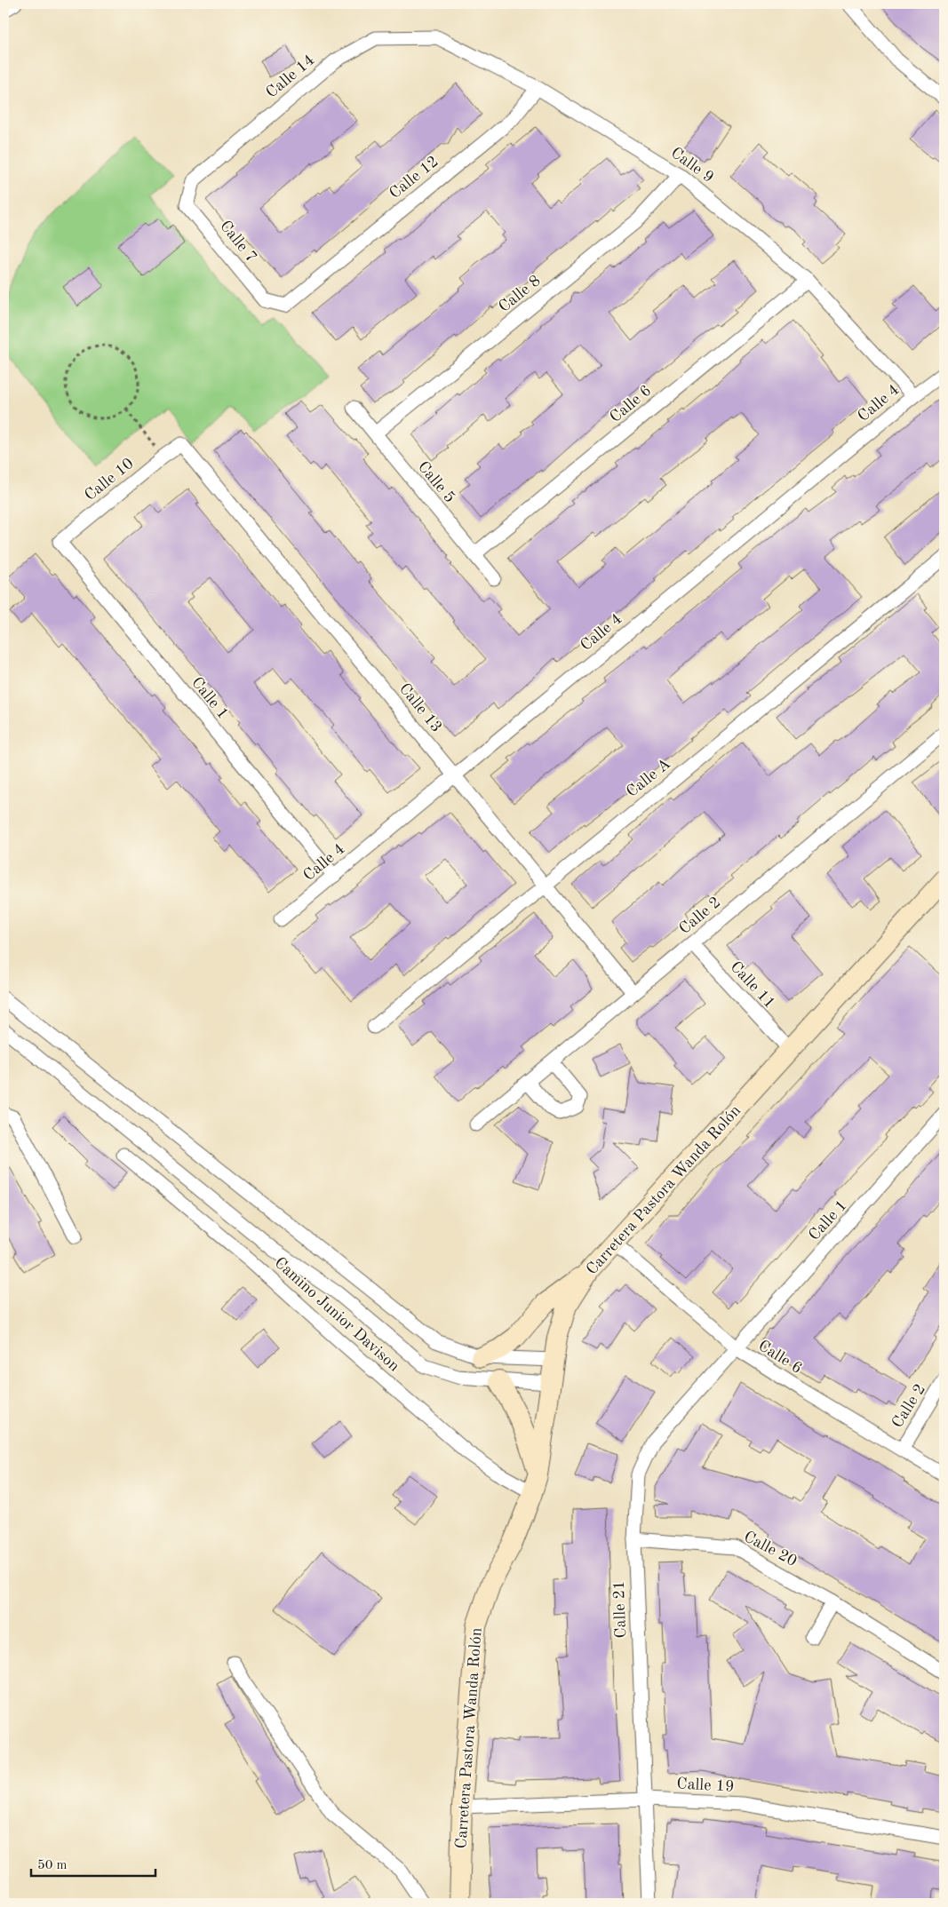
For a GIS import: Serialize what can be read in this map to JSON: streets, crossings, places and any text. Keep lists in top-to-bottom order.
{
  "streets": {
    "street": [
      "Calle 14",
      "Calle 9",
      "Calle 12",
      "Calle 7",
      "Calle 8",
      "Calle 4",
      "Calle 6",
      "Calle 10",
      "Calle 5",
      "Calle 1",
      "Calle 13",
      "Calle A",
      "Calle 2",
      "Calle 11",
      "Carretera Pastora Wanda Rolón",
      "Camino Junior Davison",
      "Calle 20",
      "Calle 21",
      "Calle 19"
    ]
  },
  "crossings": [
    ["Calle 14", "Calle 9"],
    ["Calle 14", "Calle 7"],
    ["Calle 9", "Calle 12"],
    ["Calle 9", "Calle 8"],
    ["Calle 9", "Calle 4"],
    ["Calle 9", "Calle 6"],
    ["Calle 12", "Calle 7"],
    ["Calle 8", "Calle 5"],
    ["Calle 4", "Calle 1"],
    ["Calle 4", "Calle 13"],
    ["Calle 6", "Calle 5"],
    ["Calle 6", "Calle 1"],
    ["Calle 6", "Calle 2"],
    ["Calle 6", "Carretera Pastora Wanda Rolón"],
    ["Calle 6", "Calle 21"],
    ["Calle 10", "Calle 1"],
    ["Calle 10", "Calle 13"],
    ["Calle 1", "Calle 21"],
    ["Calle 13", "Calle A"],
    ["Calle 13", "Calle 2"],
    ["Calle 2", "Calle 11"],
    ["Calle 11", "Carretera Pastora Wanda Rolón"],
    ["Carretera Pastora Wanda Rolón", "Camino Junior Davison"],
    ["Carretera Pastora Wanda Rolón", "Calle 19"],
    ["Calle 20", "Calle 21"],
    ["Calle 21", "Calle 19"]
  ],
  "scale_bar": "50 m"
}
